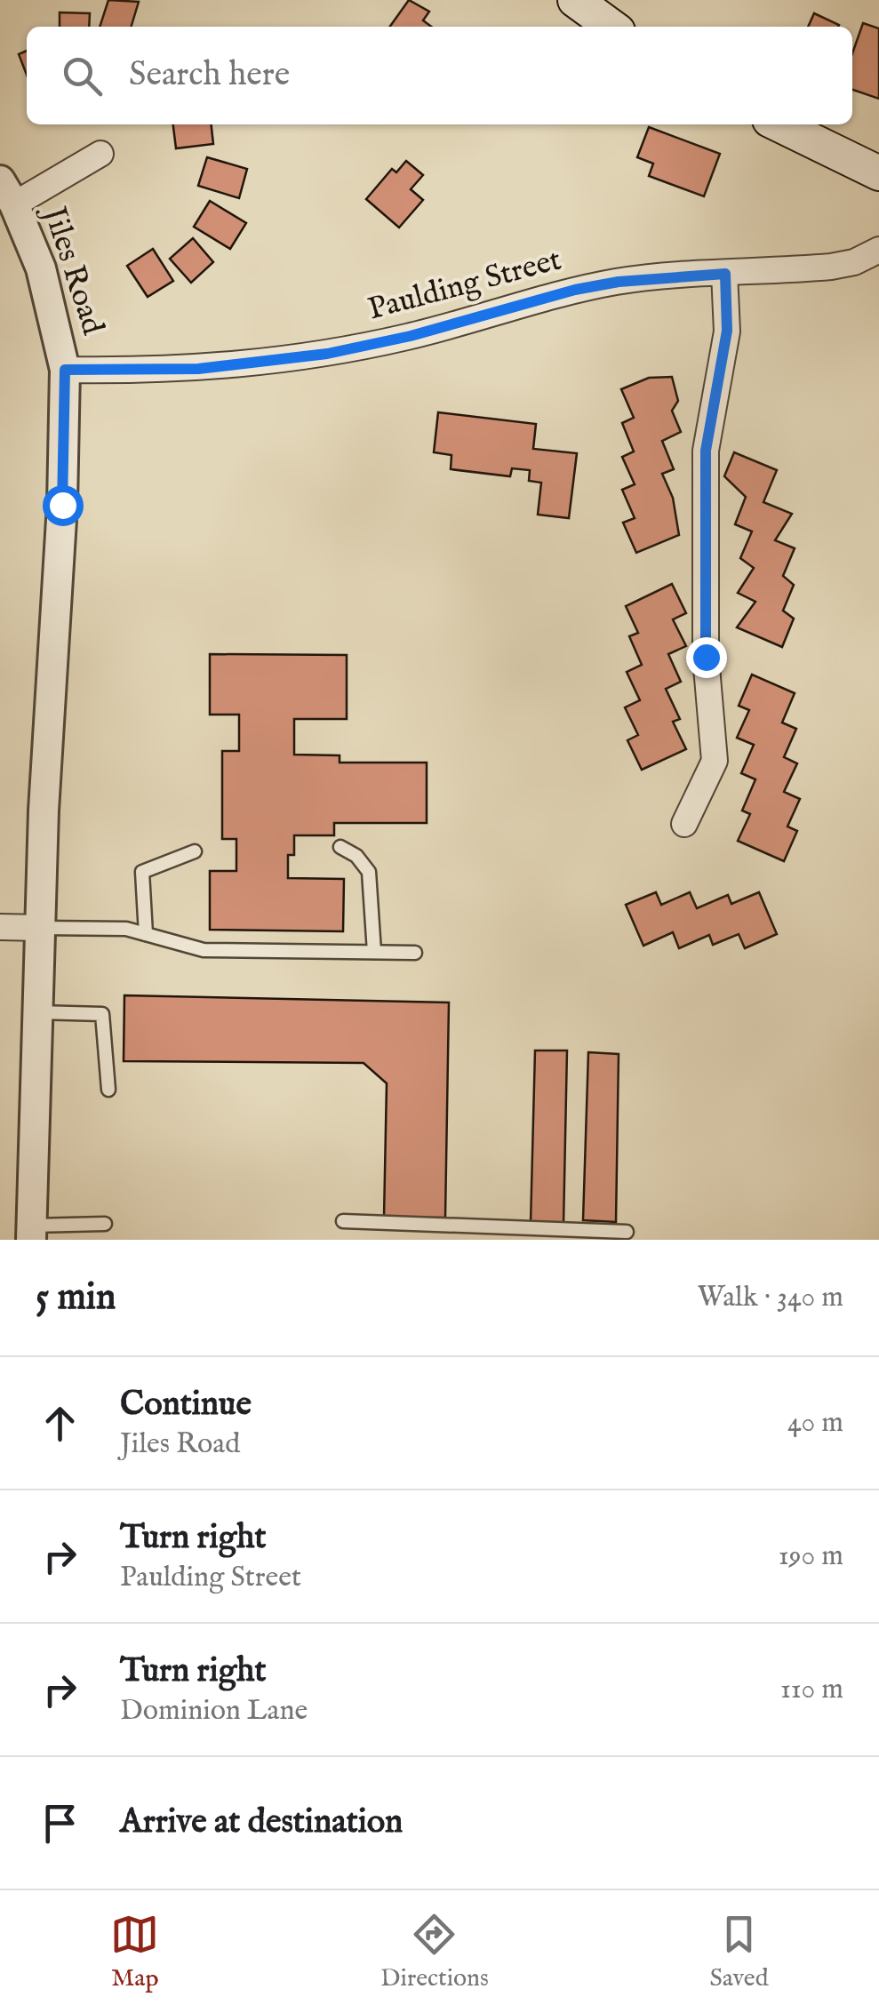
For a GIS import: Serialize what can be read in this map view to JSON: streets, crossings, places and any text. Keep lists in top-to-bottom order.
{
  "streets": {
    "street": ["Jiles Road", "Paulding Street"]
  },
  "crossings": [
    ["Jiles Road", "Paulding Street"]
  ],
  "page": {
    "search": "Search here",
    "heading": ["5 min", "Walk · 340 m"],
    "list": [
      ["Continue", "Jiles Road", "40 m"],
      ["Turn right", "Paulding Street", "190 m"],
      ["Turn right", "Dominion Lane", "110 m"],
      "Arrive at destination"
    ],
    "nav": ["Map", "Directions", "Saved"]
  }
}
